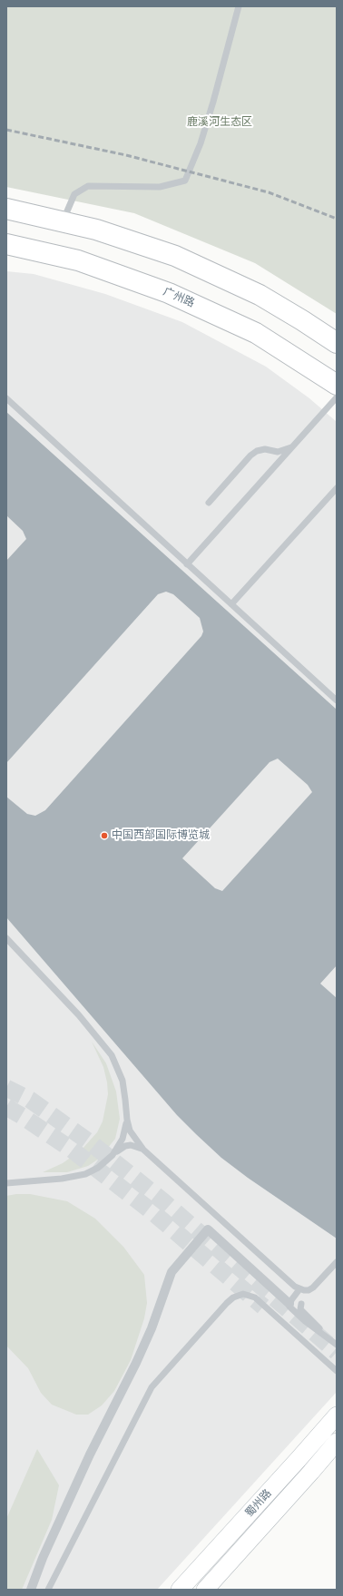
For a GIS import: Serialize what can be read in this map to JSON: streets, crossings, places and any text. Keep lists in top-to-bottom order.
{
  "streets": {
    "main road": ["广州路", "蜀州路"]
  },
  "parks": ["鹿溪河生态区"],
  "places": ["中国西部国际博览城"]
}
